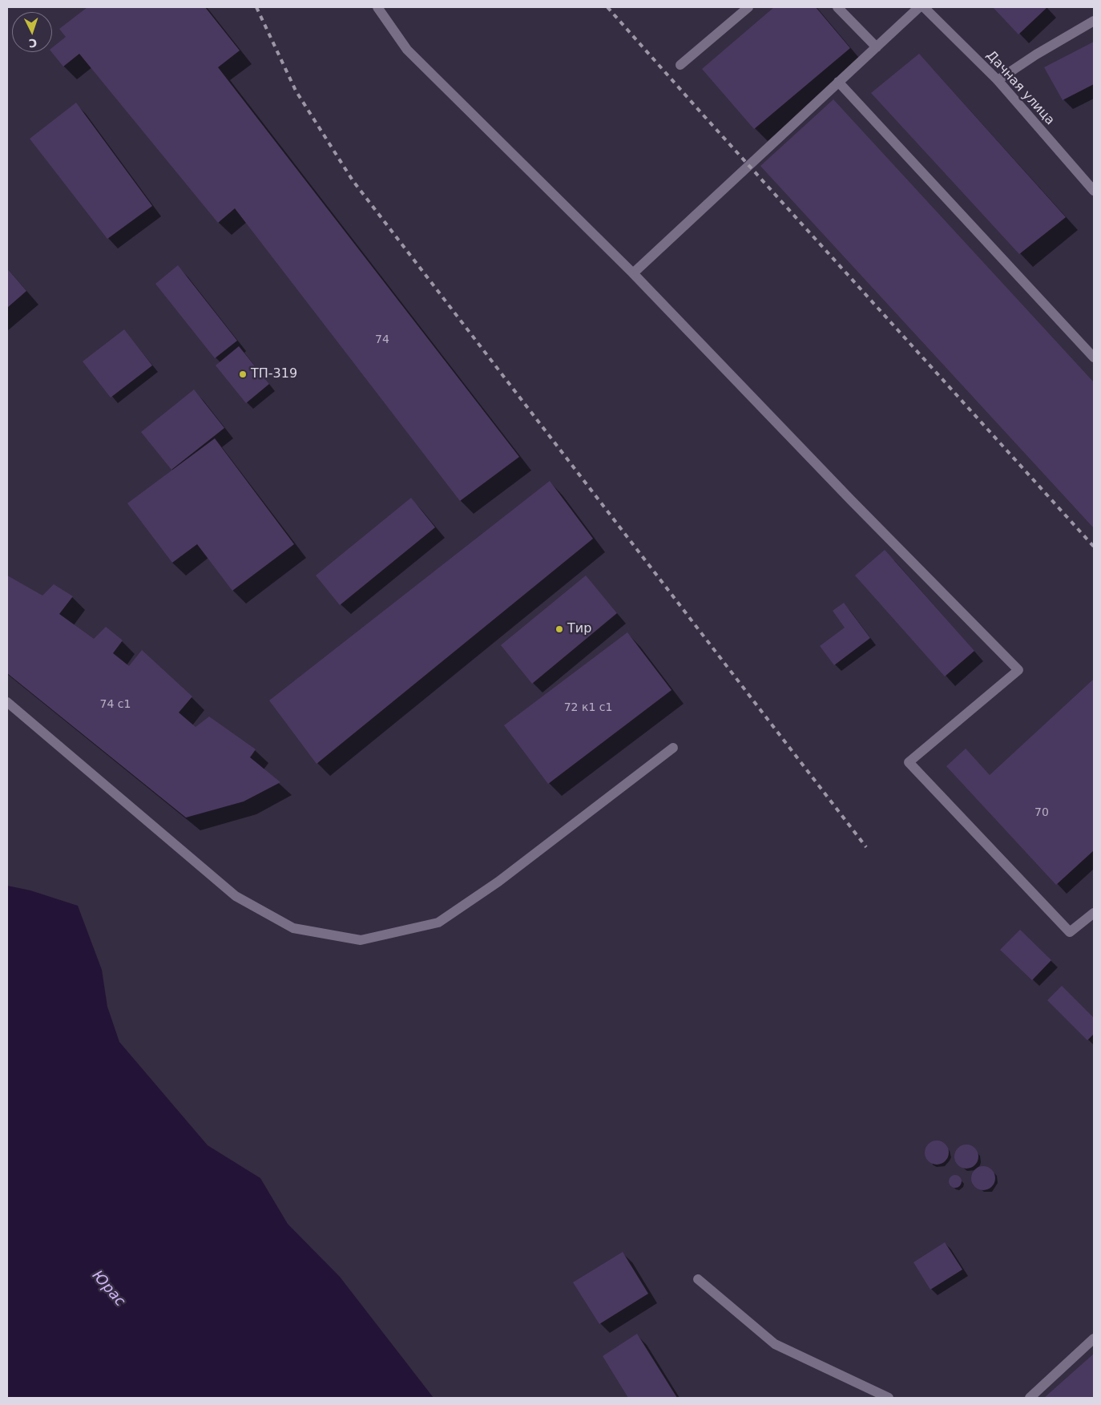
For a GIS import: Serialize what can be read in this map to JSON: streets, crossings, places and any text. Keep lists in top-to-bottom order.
{
  "streets": {
    "street": ["Дачная улица"]
  },
  "water": ["Юрас"],
  "places": ["ТП-319", "Тир"],
  "house_numbers": [
    "74",
    "74 с1",
    "72 к1 с1",
    "70"
  ],
  "north": "bottom"
}
